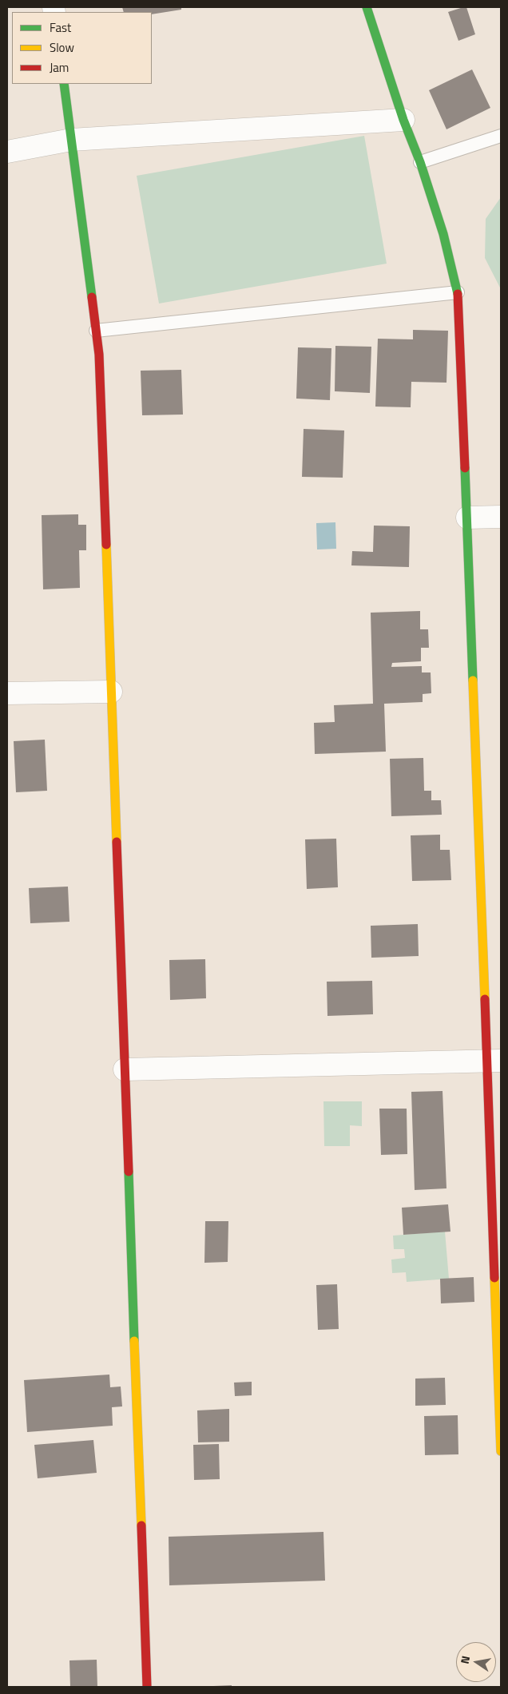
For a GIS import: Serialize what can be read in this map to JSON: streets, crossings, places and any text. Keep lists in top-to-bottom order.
{
  "legend": ["Fast", "Slow", "Jam"],
  "north": "left"
}
